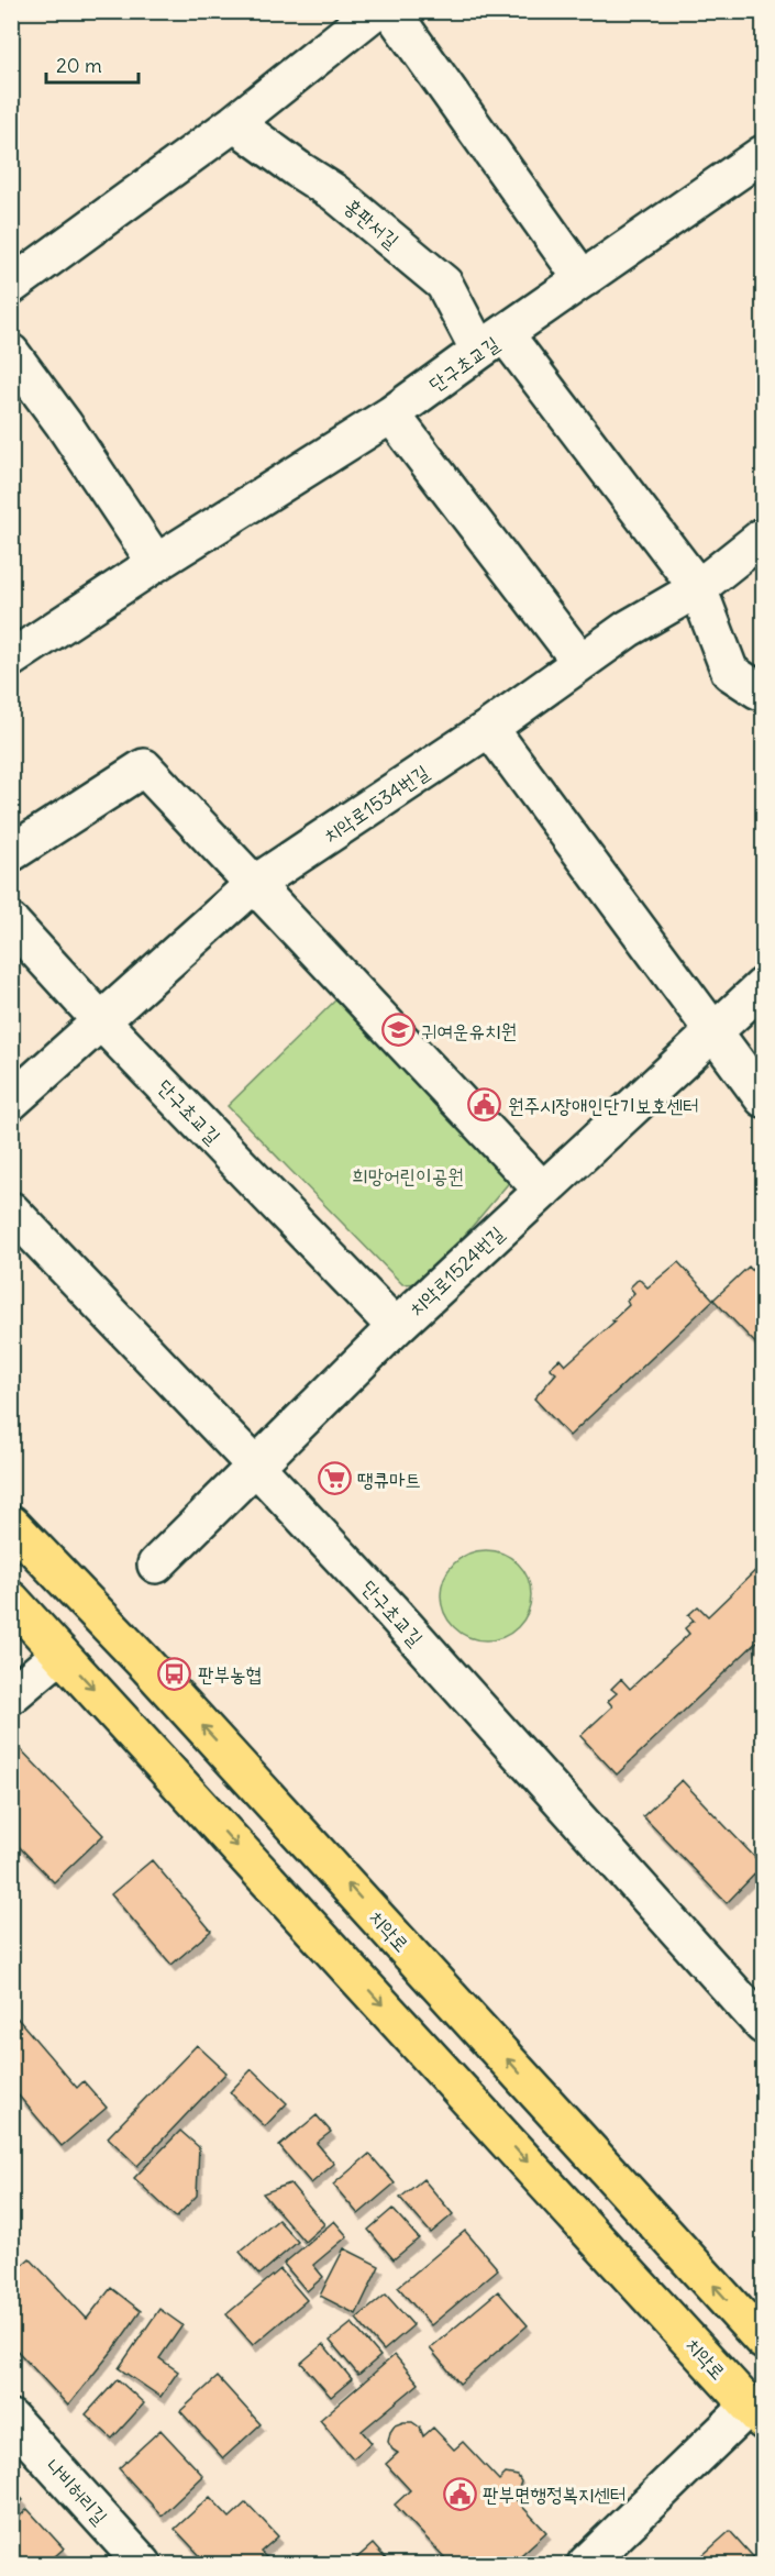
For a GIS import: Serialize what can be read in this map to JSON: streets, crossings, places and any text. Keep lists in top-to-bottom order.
{
  "streets": {
    "main road": ["치악로"],
    "street": [
      "홍판서길",
      "단구초교길",
      "치악로1534번길",
      "치악로1524번길",
      "나비허리길"
    ]
  },
  "crossings": [
    ["홍판서길", "단구초교길"],
    ["홍판서길", "치악로1534번길"],
    ["단구초교길", "치악로1534번길"],
    ["단구초교길", "치악로1524번길"]
  ],
  "parks": ["희망어린이공원"],
  "places": {
    "school or university": ["귀여운유치원"],
    "public building": ["원주시장애인단기보호센터", "판부면행정복지센터"],
    "supermarket": ["땡큐마트"],
    "bus stop": ["판부농협"]
  },
  "scale_bar": "20 m"
}
